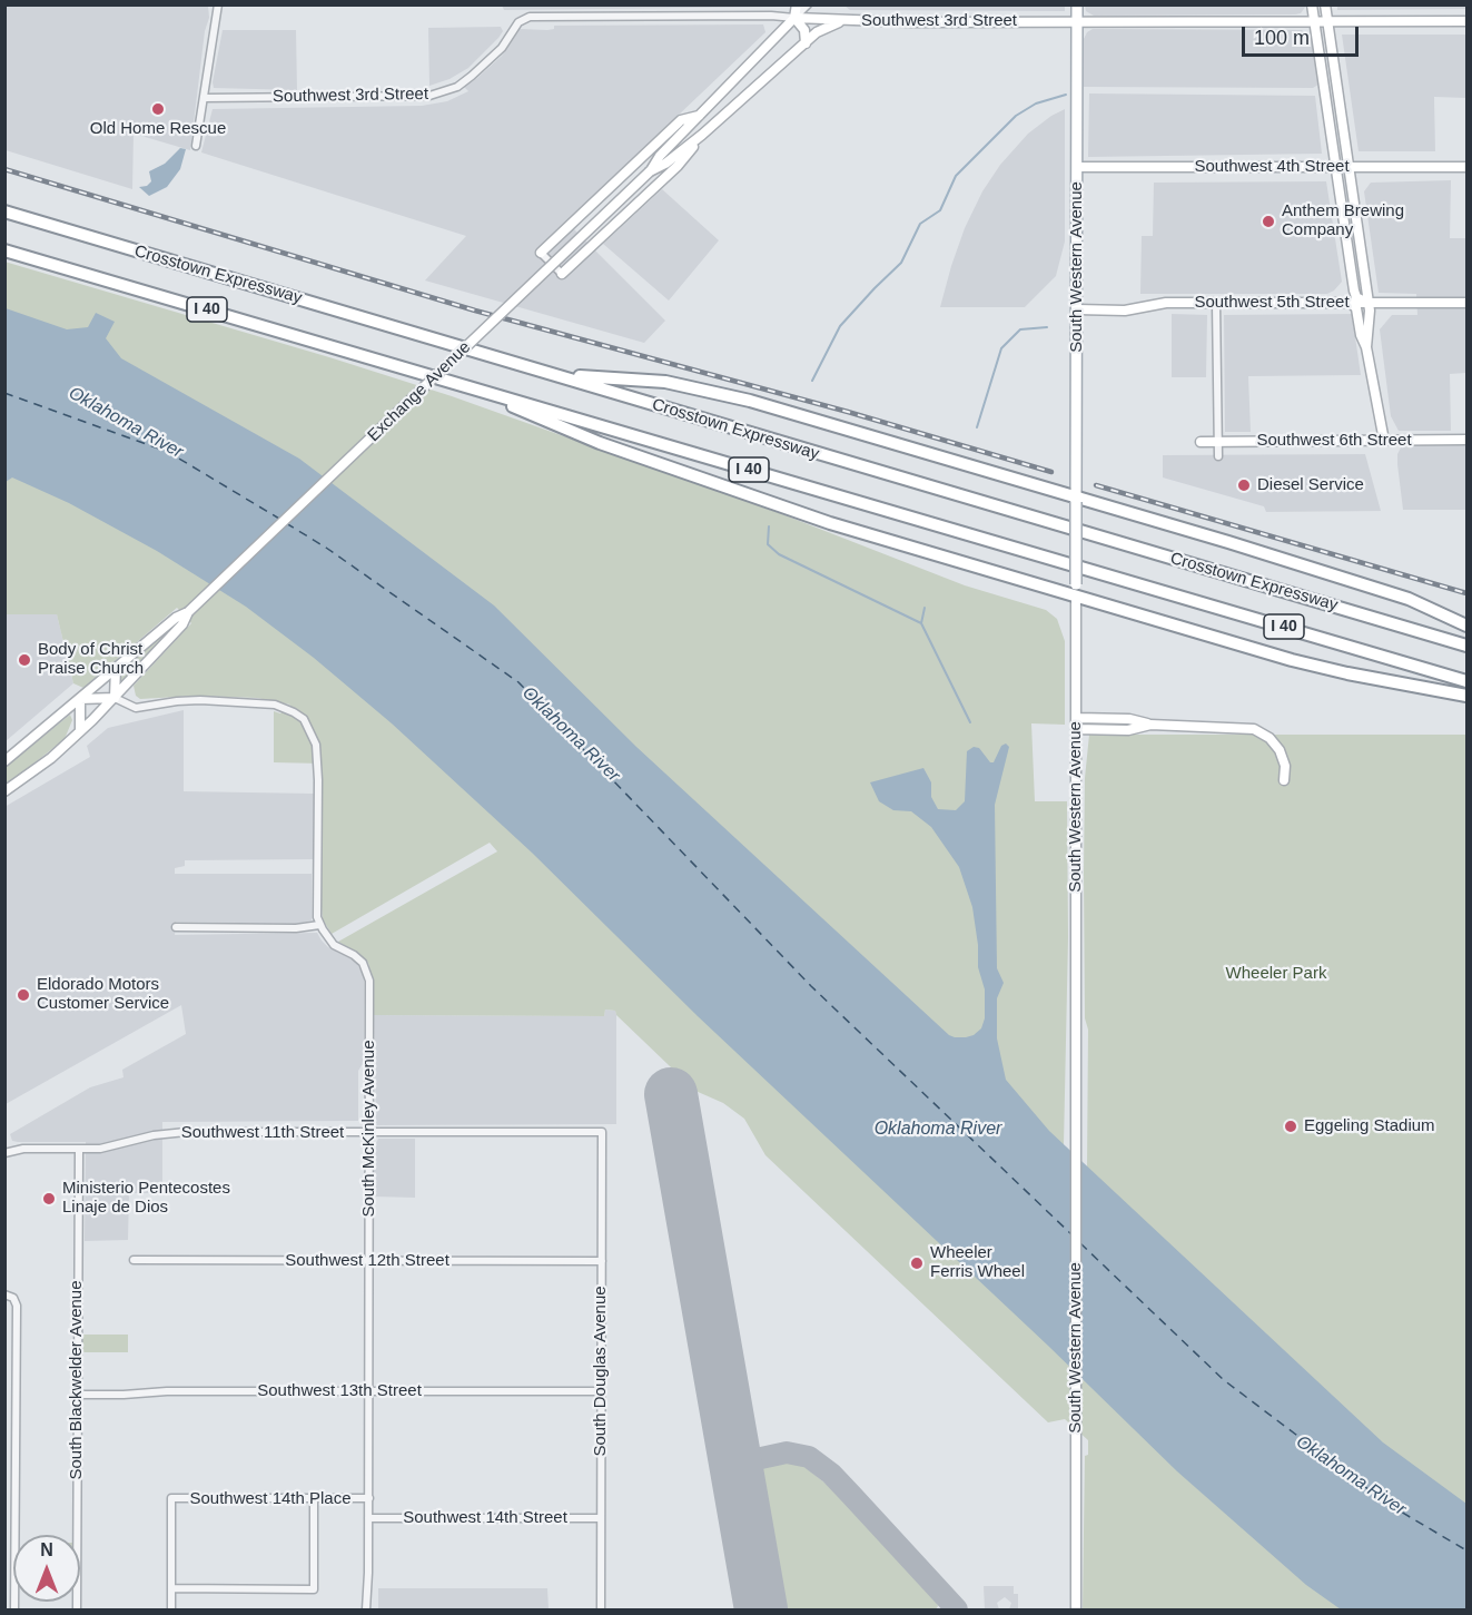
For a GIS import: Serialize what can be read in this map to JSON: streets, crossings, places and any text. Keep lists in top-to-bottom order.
{
  "streets": {
    "highway": ["Crosstown Expressway", "I 40"],
    "main road": [
      "Southwest 3rd Street",
      "Southwest 4th Street",
      "South Western Avenue",
      "Southwest 5th Street",
      "Exchange Avenue",
      "Southwest 6th Street"
    ],
    "street": [
      "South McKinley Avenue",
      "Southwest 11th Street",
      "Southwest 12th Street",
      "South Douglas Avenue",
      "South Blackwelder Avenue",
      "Southwest 13th Street",
      "Southwest 14th Place",
      "Southwest 14th Street"
    ]
  },
  "crossings": [
    ["Southwest 3rd Street", "South Western Avenue"],
    ["Southwest 3rd Street", "Exchange Avenue"],
    ["Southwest 4th Street", "South Western Avenue"],
    ["South Western Avenue", "Southwest 5th Street"],
    ["South McKinley Avenue", "Southwest 11th Street"],
    ["South McKinley Avenue", "Southwest 12th Street"],
    ["South McKinley Avenue", "Southwest 13th Street"],
    ["South McKinley Avenue", "Southwest 14th Place"],
    ["South McKinley Avenue", "Southwest 14th Street"],
    ["Southwest 11th Street", "South Douglas Avenue"],
    ["Southwest 11th Street", "South Blackwelder Avenue"],
    ["Southwest 12th Street", "South Douglas Avenue"],
    ["South Douglas Avenue", "Southwest 13th Street"],
    ["South Douglas Avenue", "Southwest 14th Street"],
    ["South Blackwelder Avenue", "Southwest 13th Street"]
  ],
  "water": ["Oklahoma River"],
  "parks": ["Wheeler Park"],
  "places": [
    "Old Home Rescue",
    "Anthem Brewing Company",
    "Diesel Service",
    "Body of Christ Praise Church",
    "Eldorado Motors Customer Service",
    "Eggeling Stadium",
    "Ministerio Pentecostes Linaje de Dios",
    "Wheeler Ferris Wheel"
  ],
  "scale_bar": "100 m",
  "north": "top"
}
